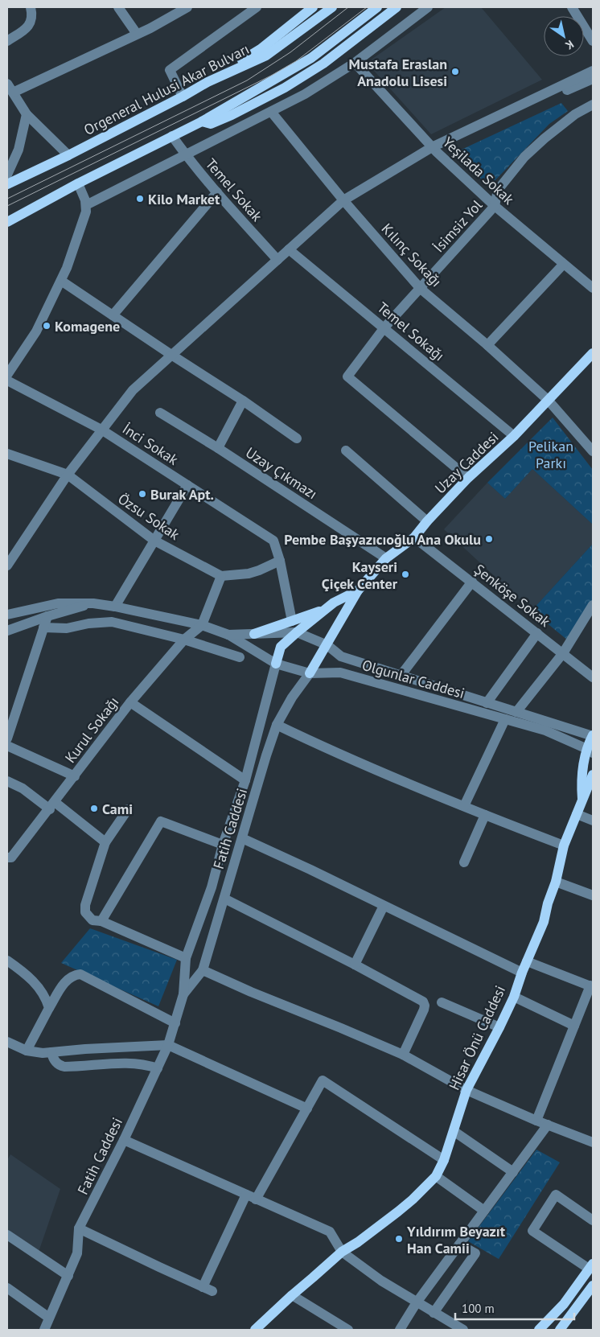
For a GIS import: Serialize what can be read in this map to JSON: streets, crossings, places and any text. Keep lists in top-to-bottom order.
{
  "streets": {
    "main road": ["Orgeneral Hulusi Akar Bulvarı", "Uzay Caddesi", "Hisar Önü Caddesi"],
    "street": [
      "Yeşilada Sokak",
      "Temel Sokak",
      "İsimsiz Yol",
      "Kılınç Sokağı",
      "Temel Sokağı",
      "İnci Sokak",
      "Uzay Çıkmazı",
      "Özsu Sokak",
      "Şenköşe Sokak",
      "Olgunlar Caddesi",
      "Kurul Sokağı",
      "Fatih Caddesi"
    ]
  },
  "crossings": [
    ["Yeşilada Sokak", "İsimsiz Yol"],
    ["İsimsiz Yol", "Kılınç Sokağı"],
    ["İsimsiz Yol", "Temel Sokağı"],
    ["İsimsiz Yol", "Uzay Caddesi"],
    ["Kılınç Sokağı", "Uzay Caddesi"],
    ["Temel Sokağı", "Uzay Caddesi"],
    ["Uzay Caddesi", "Uzay Çıkmazı"],
    ["Uzay Caddesi", "Şenköşe Sokak"],
    ["Uzay Caddesi", "Olgunlar Caddesi"],
    ["Uzay Caddesi", "Fatih Caddesi"],
    ["Olgunlar Caddesi", "Kurul Sokağı"],
    ["Olgunlar Caddesi", "Fatih Caddesi"],
    ["Olgunlar Caddesi", "Hisar Önü Caddesi"]
  ],
  "parks": ["Pelikan Parkı"],
  "places": [
    "Mustafa Eraslan Anadolu Lisesi",
    "Kilo Market",
    "Komagene",
    "Burak Apt.",
    "Pembe Başyazıcıoğlu Ana Okulu",
    "Kayseri Çiçek Center",
    "Cami",
    "Yıldırım Beyazıt Han Camii"
  ],
  "scale_bar": "100 m",
  "north": "bottom right"
}
